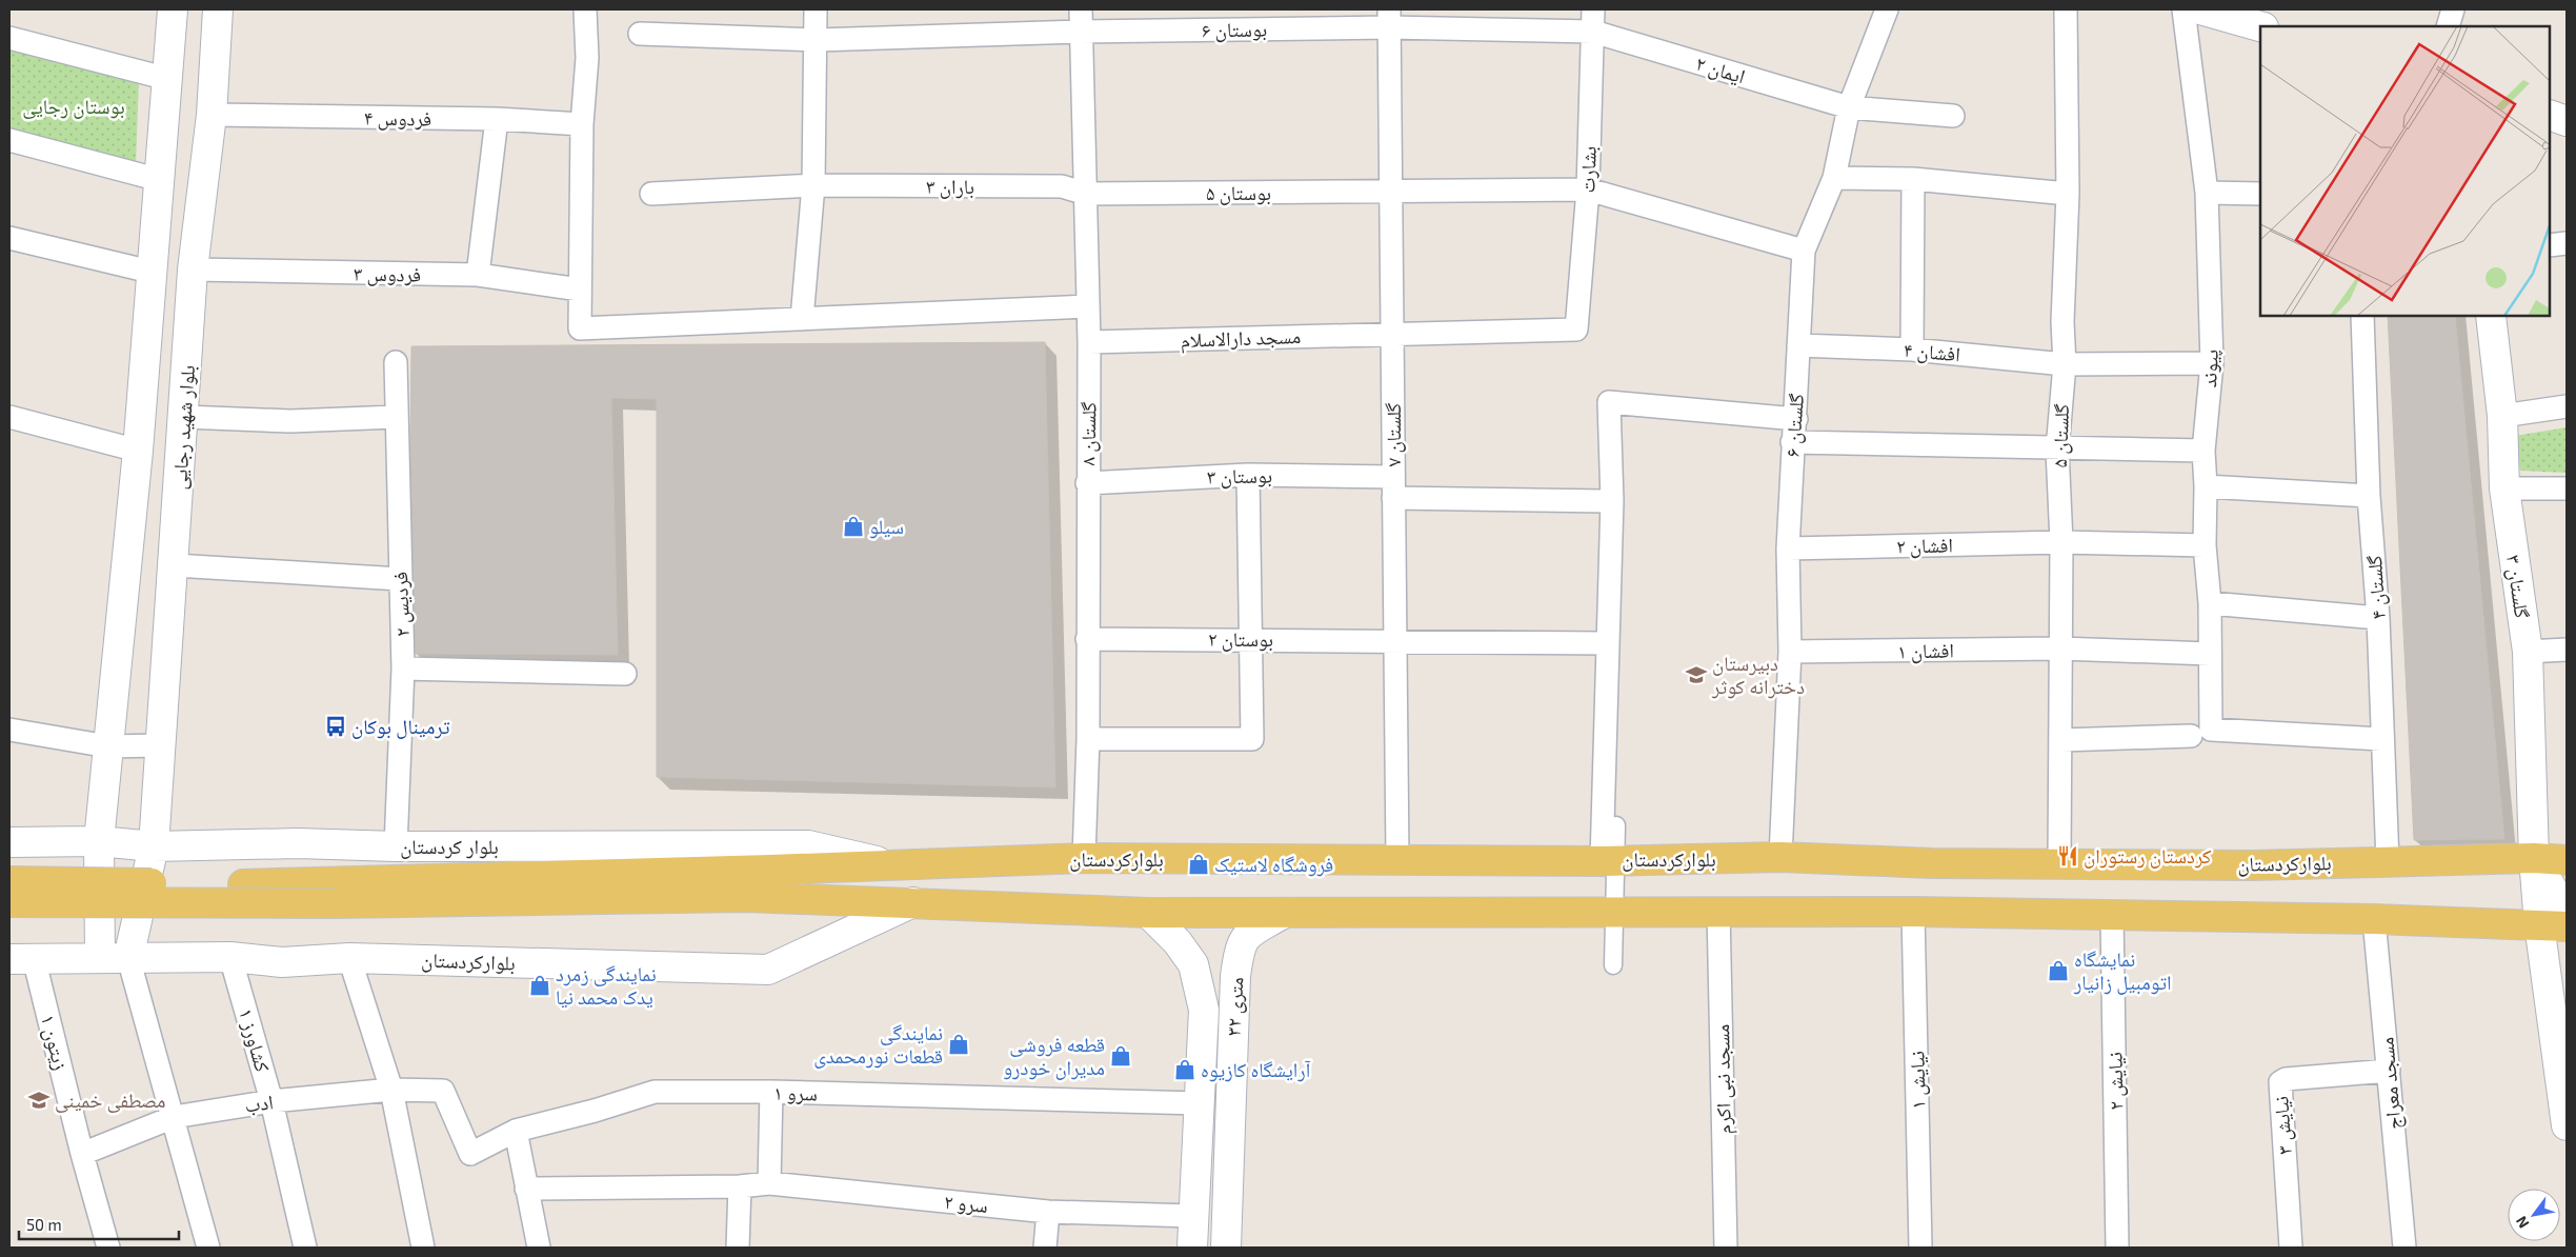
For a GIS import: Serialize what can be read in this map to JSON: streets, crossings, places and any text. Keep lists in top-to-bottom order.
{
  "streets": {
    "main road": ["بلوارکردستان"],
    "street": [
      "بوستان ۶",
      "ایمان ۲",
      "فردوس ۴",
      "بشارت",
      "باران ۳",
      "بوستان ۵",
      "فردوس ۳",
      "مسجد دارالاسلام",
      "افشان ۴",
      "پیوند",
      "گلستان ۶",
      "بلوار شهید رجایی",
      "گلستان ۸",
      "گلستان ۷",
      "گلستان ۵",
      "بوستان ۳",
      "افشان ۲",
      "گلستان ۳",
      "گلستان ۴",
      "فردیس ۲",
      "بوستان ۲",
      "افشان ۱",
      "بلوار کردستان",
      "۳۲ متری",
      "کشاورز ۱",
      "زیتون ۱",
      "مسجد نبی اکرم",
      "نیایش ۱",
      "نیایش ۲",
      "مسجد معراج",
      "سرو ۱",
      "ادب",
      "نیایش ۳",
      "سرو ۲"
    ]
  },
  "crossings": [
    ["بوستان ۶", "ایمان ۲"],
    ["بوستان ۶", "بشارت"],
    ["بوستان ۶", "گلستان ۸"],
    ["بوستان ۶", "گلستان ۷"],
    ["ایمان ۲", "بشارت"],
    ["ایمان ۲", "گلستان ۶"],
    ["فردوس ۴", "بلوار شهید رجایی"],
    ["بشارت", "بوستان ۵"],
    ["بشارت", "مسجد دارالاسلام"],
    ["باران ۳", "بوستان ۵"],
    ["باران ۳", "گلستان ۸"],
    ["بوستان ۵", "گلستان ۶"],
    ["بوستان ۵", "گلستان ۸"],
    ["بوستان ۵", "گلستان ۷"],
    ["فردوس ۳", "بلوار شهید رجایی"],
    ["مسجد دارالاسلام", "گلستان ۸"],
    ["مسجد دارالاسلام", "گلستان ۷"],
    ["افشان ۴", "پیوند"],
    ["افشان ۴", "گلستان ۶"],
    ["افشان ۴", "گلستان ۵"],
    ["پیوند", "افشان ۲"],
    ["پیوند", "افشان ۱"],
    ["گلستان ۶", "افشان ۲"],
    ["گلستان ۶", "افشان ۱"],
    ["گلستان ۶", "بلوارکردستان"],
    ["بلوار شهید رجایی", "بلوار کردستان"],
    ["بلوار شهید رجایی", "بلوارکردستان"],
    ["گلستان ۸", "بوستان ۳"],
    ["گلستان ۸", "بوستان ۲"],
    ["گلستان ۸", "بلوارکردستان"],
    ["گلستان ۷", "بوستان ۳"],
    ["گلستان ۷", "بوستان ۲"],
    ["گلستان ۷", "بلوارکردستان"],
    ["گلستان ۵", "افشان ۲"],
    ["گلستان ۵", "افشان ۱"],
    ["گلستان ۵", "بلوارکردستان"],
    ["گلستان ۳", "بلوارکردستان"],
    ["گلستان ۴", "بلوارکردستان"],
    ["فردیس ۲", "بلوار کردستان"],
    ["بلوار کردستان", "بلوارکردستان"],
    ["بلوارکردستان", "۳۲ متری"],
    ["بلوارکردستان", "کشاورز ۱"],
    ["بلوارکردستان", "زیتون ۱"],
    ["بلوارکردستان", "مسجد نبی اکرم"],
    ["بلوارکردستان", "نیایش ۱"],
    ["بلوارکردستان", "نیایش ۲"],
    ["بلوارکردستان", "مسجد معراج"],
    ["۳۲ متری", "سرو ۱"],
    ["۳۲ متری", "سرو ۲"],
    ["کشاورز ۱", "ادب"],
    ["زیتون ۱", "ادب"],
    ["مسجد معراج", "نیایش ۳"],
    ["سرو ۱", "ادب"]
  ],
  "parks": ["بوستان رجایی"],
  "places": {
    "shop": [
      "سیلو",
      "فروشگاه لاستیک",
      "نمایشگاه اتومبیل زانیار",
      "نمایندگی زمرد یدک محمد نیا",
      "نمایندگی قطعات نورمحمدی",
      "قطعه فروشی مدیران خودرو",
      "آرایشگاه کازیوه"
    ],
    "school or university": ["دبیرستان دخترانه کوثر", "مصطفی خمینی"],
    "bus stop": ["ترمینال بوکان"],
    "restaurant": ["کردستان رستوران"]
  },
  "scale_bar": "50 m",
  "north": "bottom left"
}
